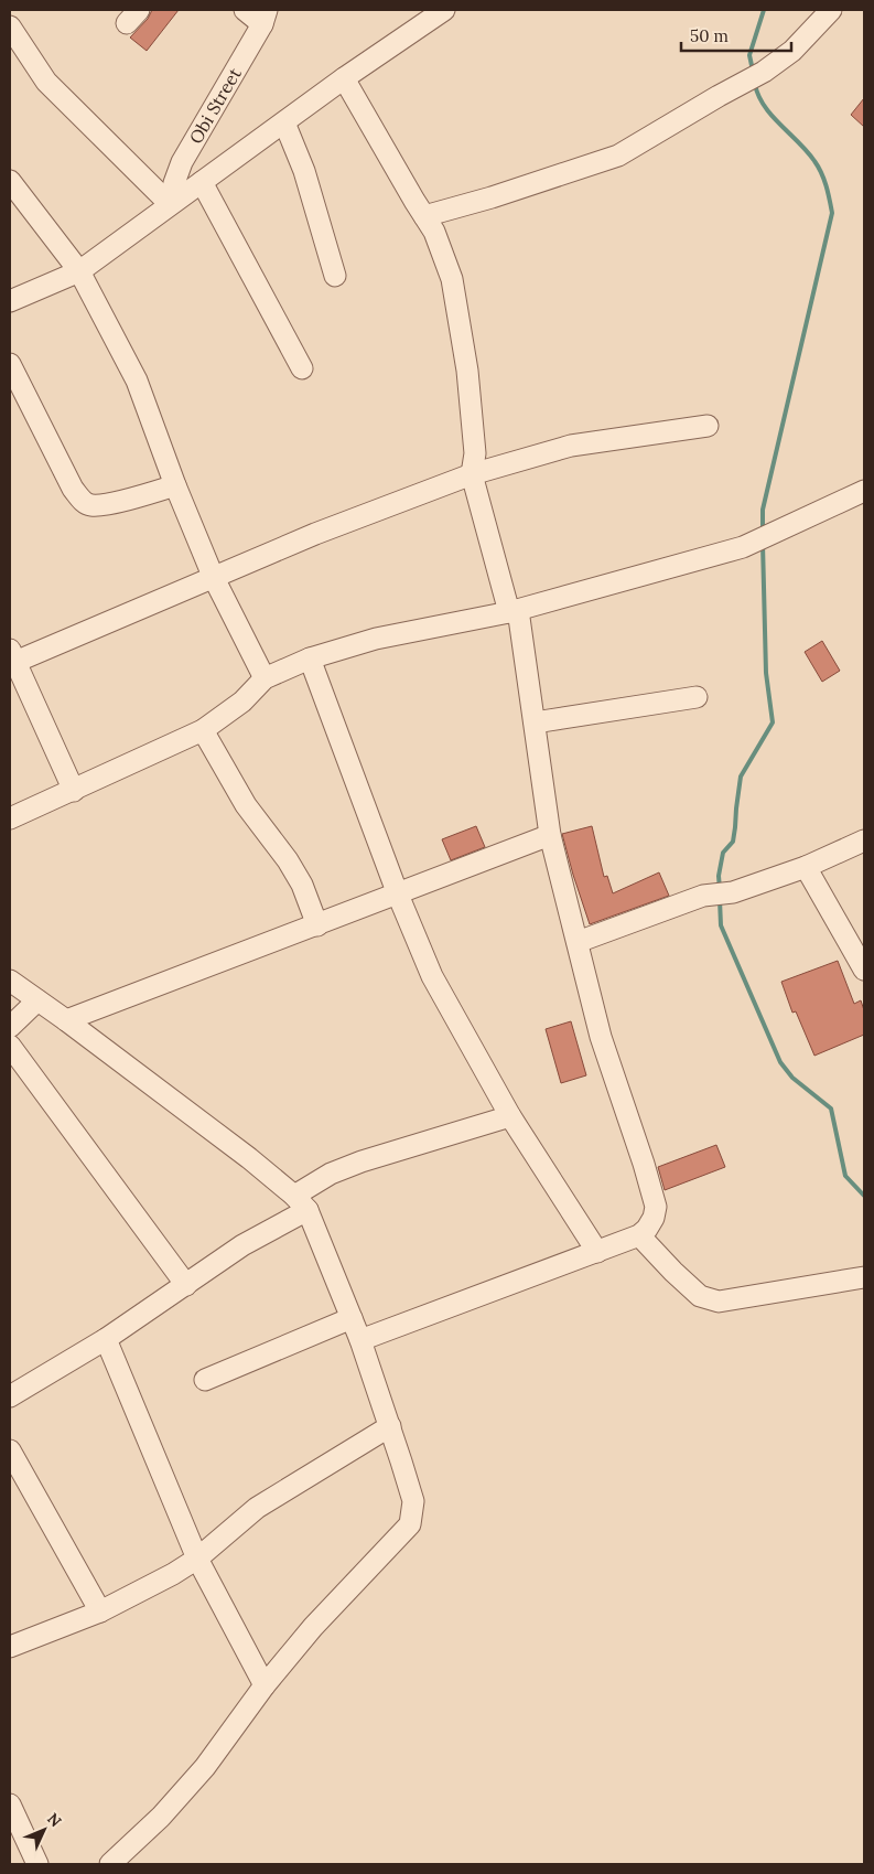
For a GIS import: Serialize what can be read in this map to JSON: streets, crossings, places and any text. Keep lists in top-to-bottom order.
{
  "streets": {
    "street": ["Obi Street"]
  },
  "scale_bar": "50 m",
  "north": "top right"
}
